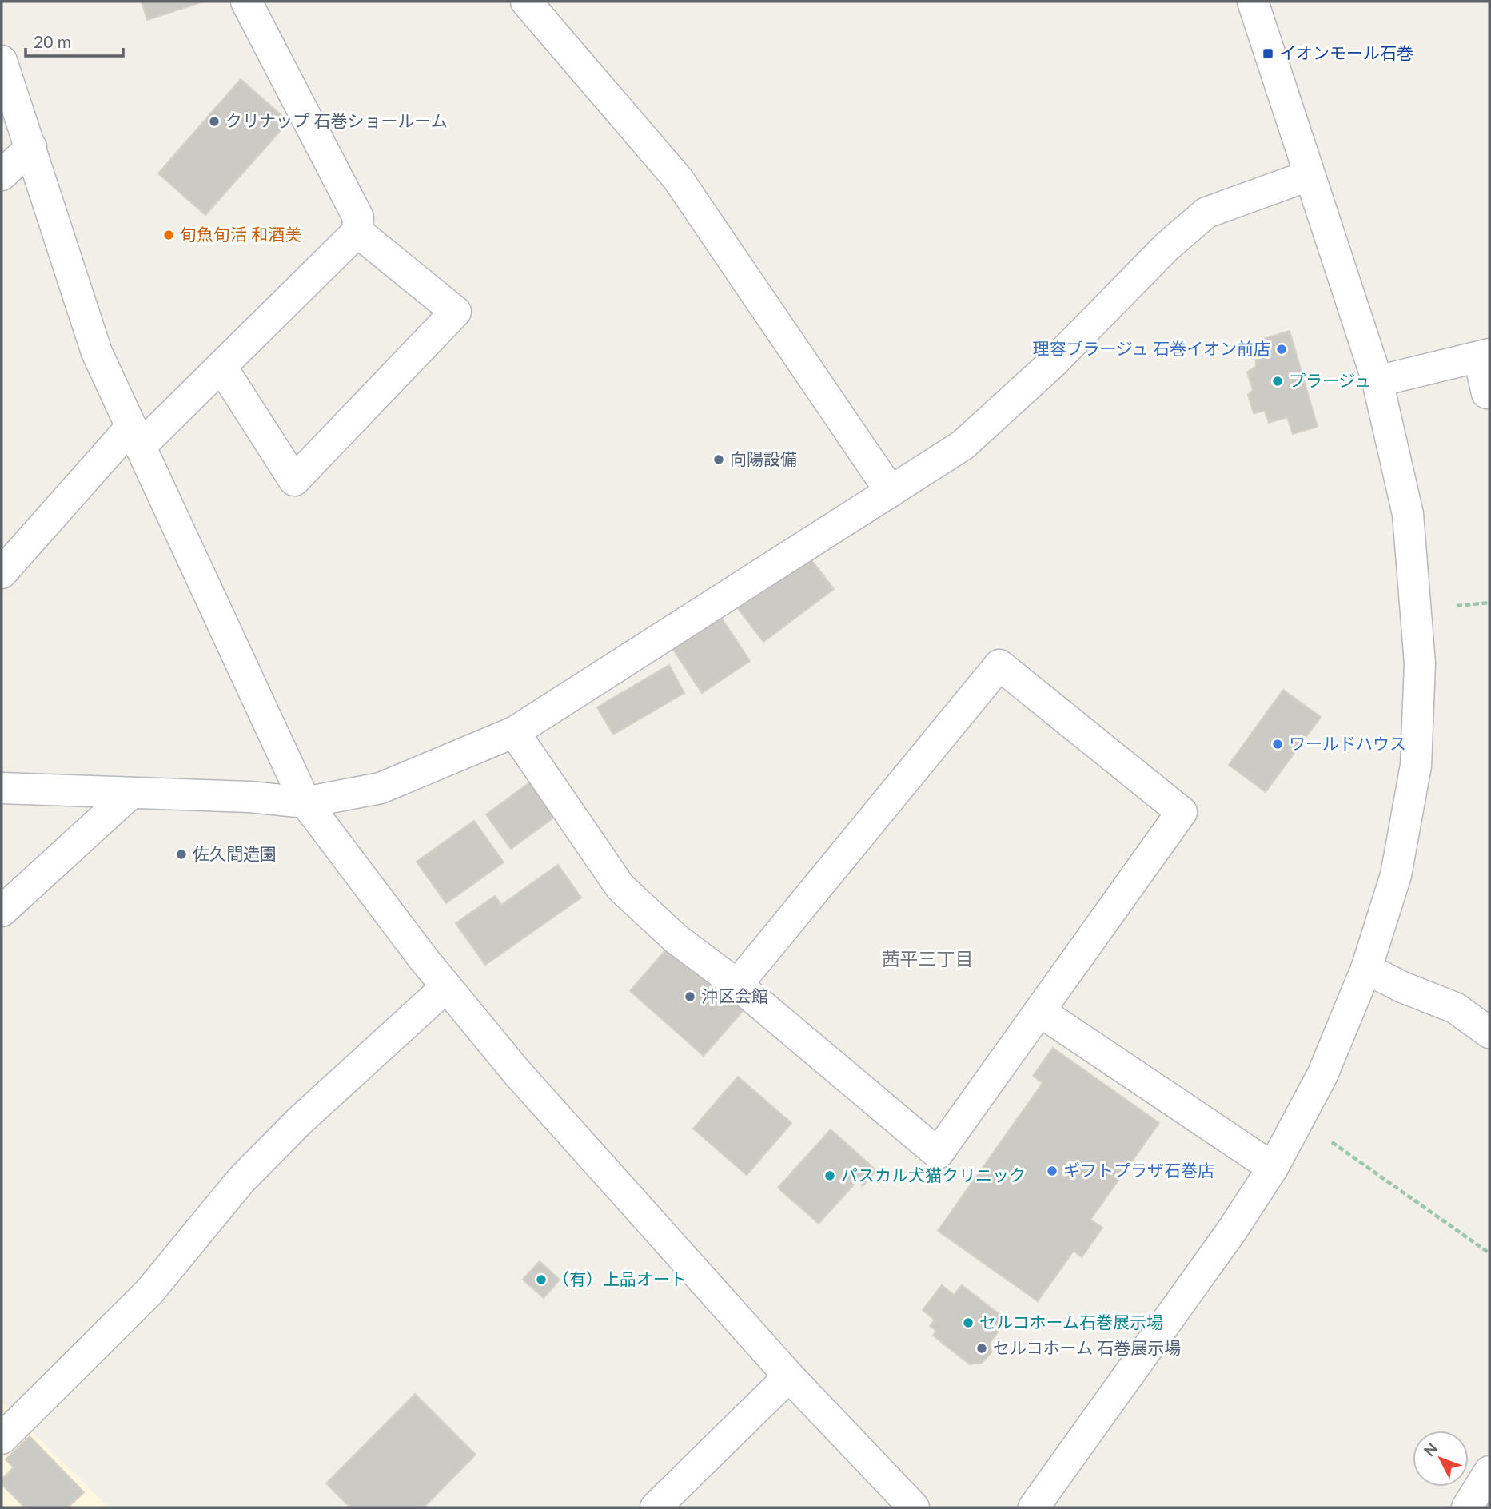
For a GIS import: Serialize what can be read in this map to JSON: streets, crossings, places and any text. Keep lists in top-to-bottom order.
{
  "districts": ["茜平三丁目"],
  "places": {
    "transit": ["イオンモール石巻"],
    "other": [
      "クリナップ 石巻ショールーム",
      "旬魚旬活 和酒美",
      "理容プラージュ 石巻イオン前店",
      "プラージュ",
      "向陽設備",
      "ワールドハウス",
      "佐久間造園",
      "沖区会館",
      "ギフトプラザ石巻店",
      "パスカル犬猫クリニック",
      "（有）上品オート",
      "セルコホーム石巻展示場",
      "セルコホーム 石巻展示場"
    ]
  },
  "scale_bar": "20 m",
  "north": "top left"
}
